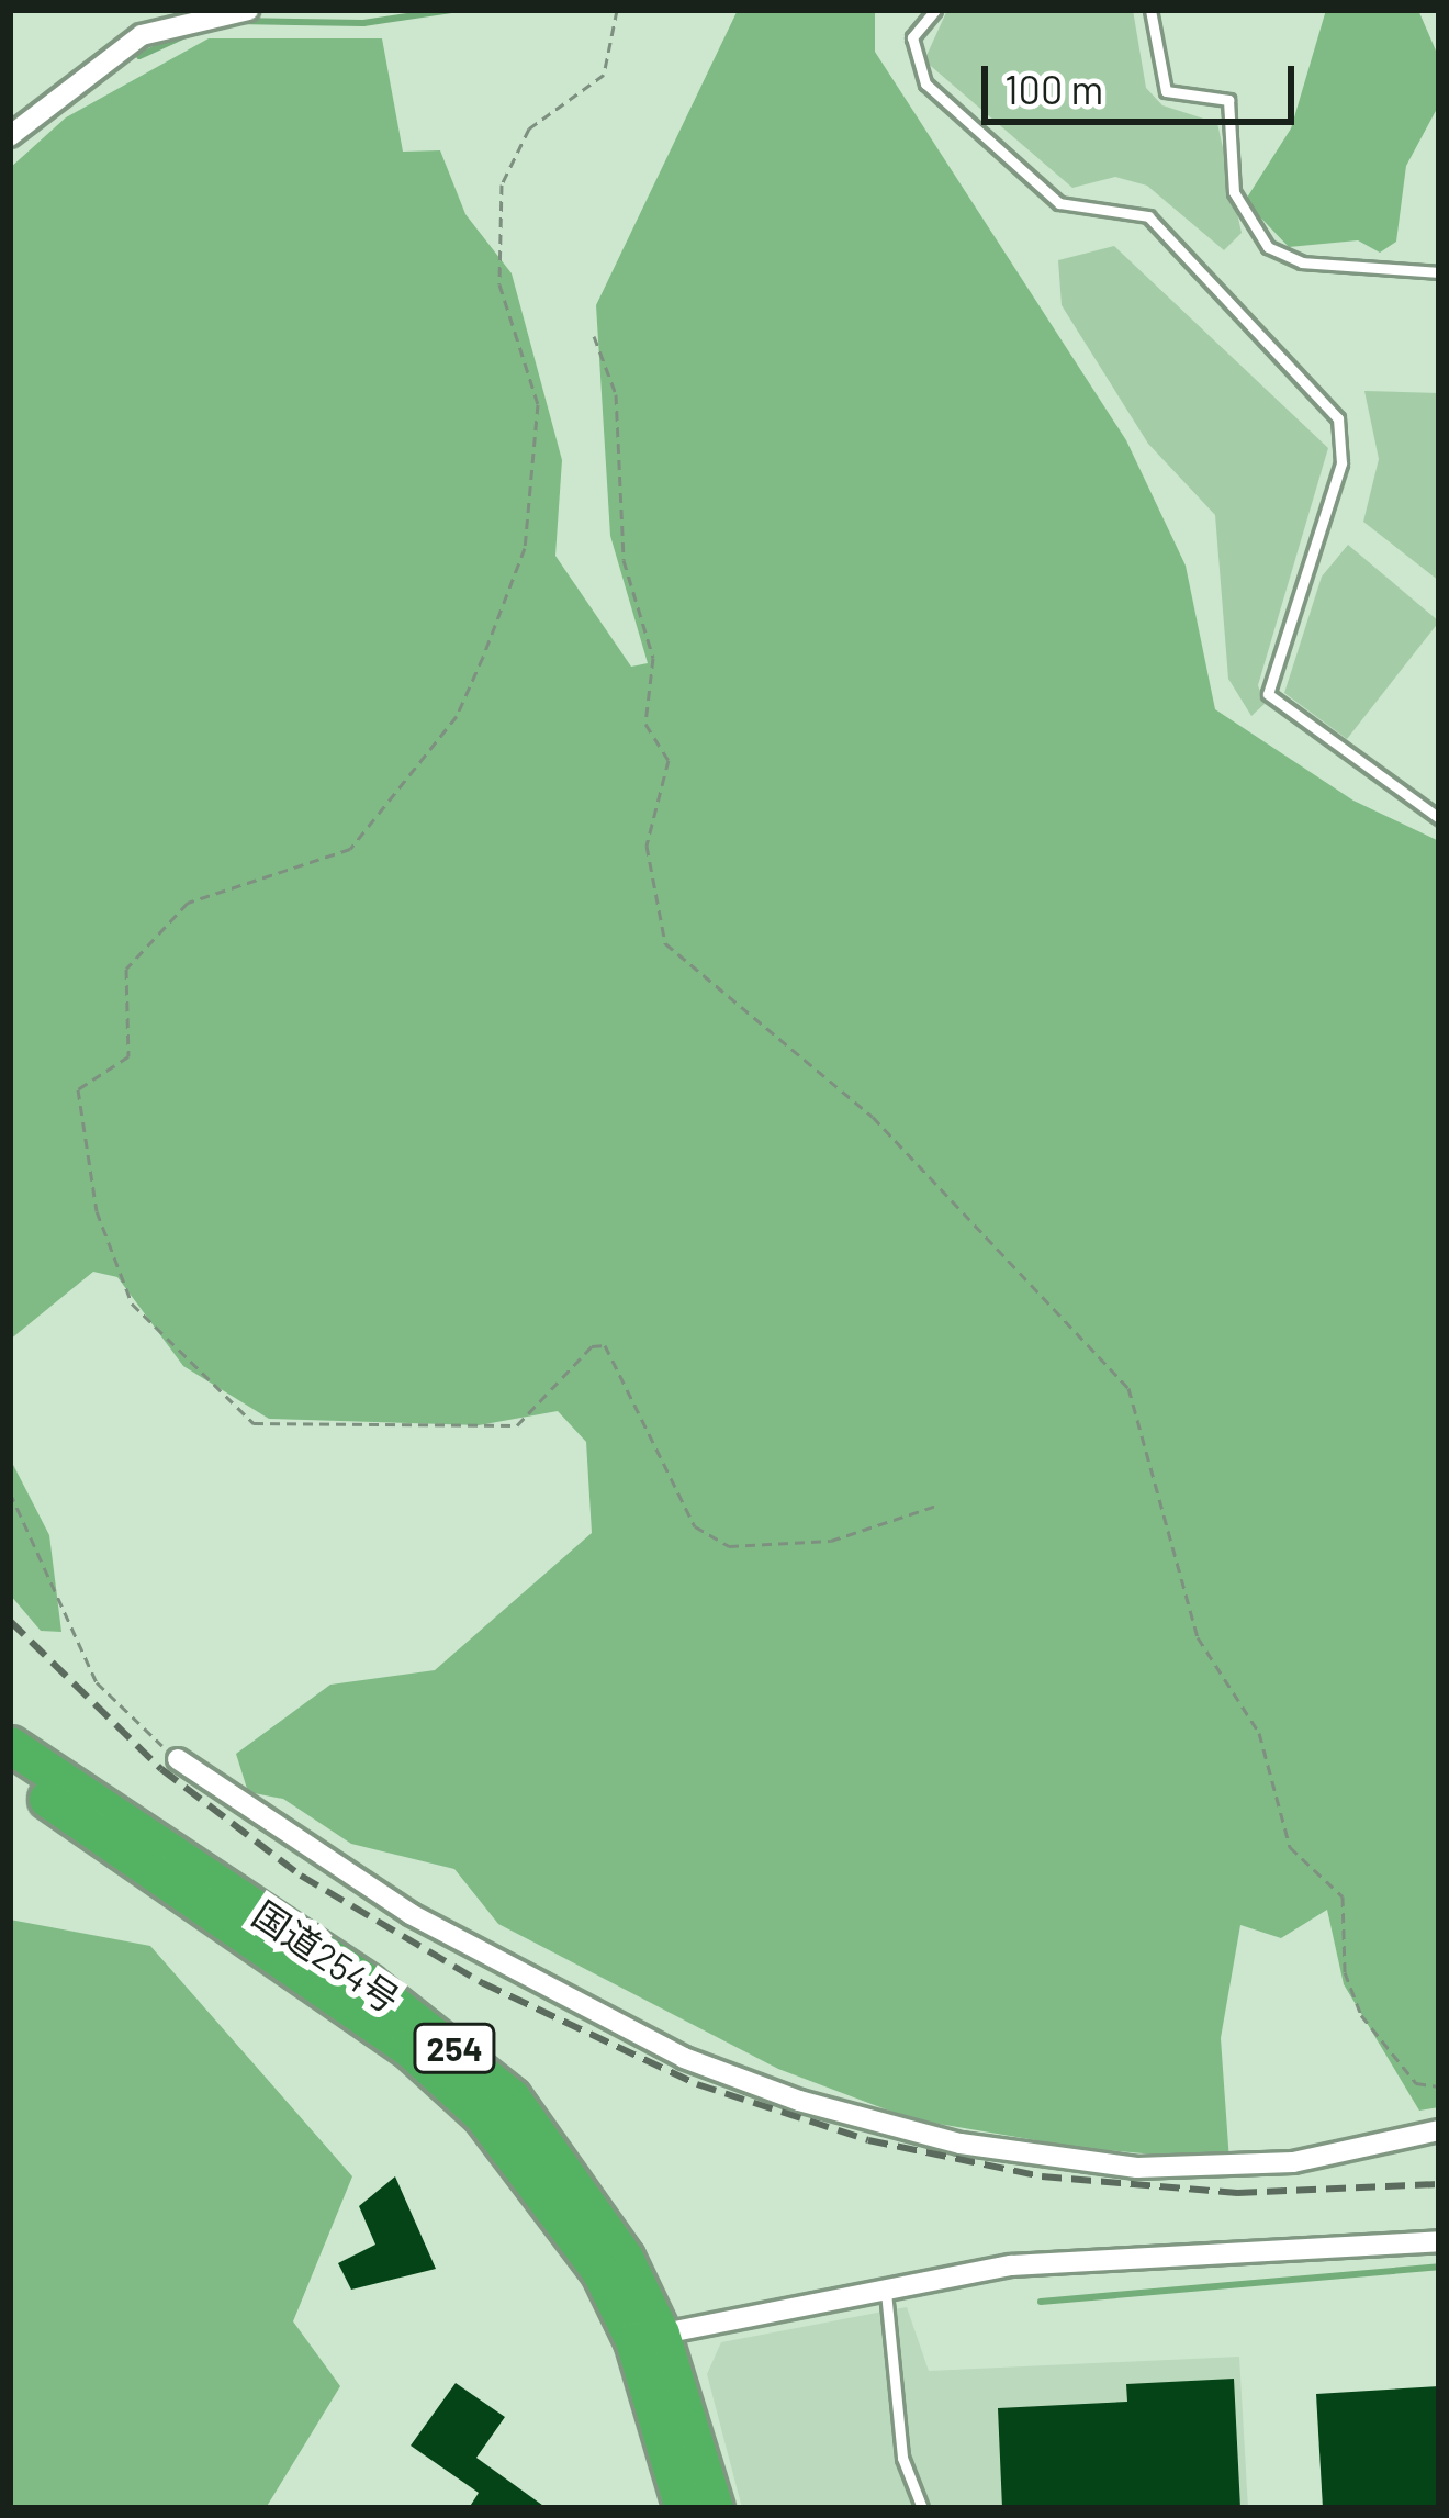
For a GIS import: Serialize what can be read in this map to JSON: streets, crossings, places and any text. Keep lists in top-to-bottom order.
{
  "streets": {
    "highway": ["国道254号", "254"]
  },
  "scale_bar": "100 m"
}
